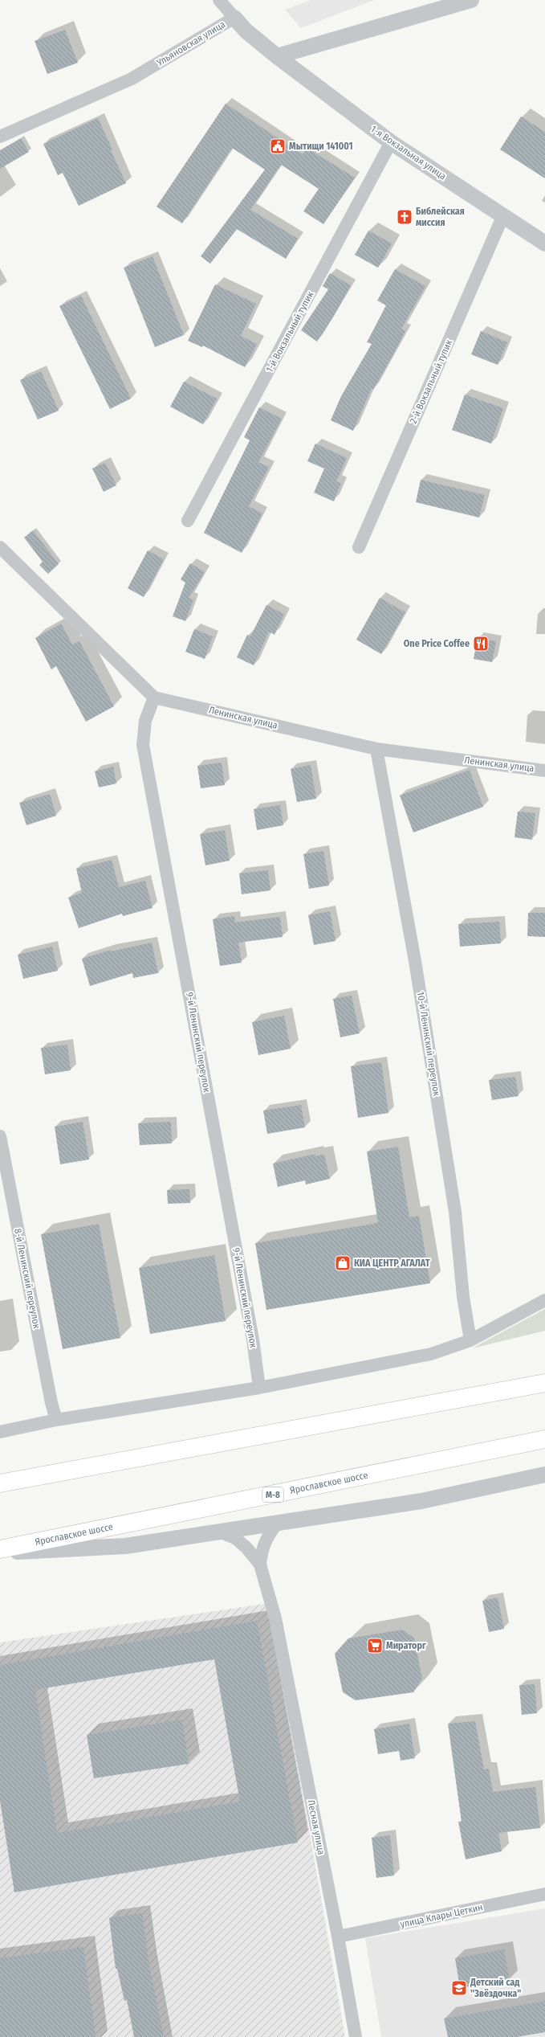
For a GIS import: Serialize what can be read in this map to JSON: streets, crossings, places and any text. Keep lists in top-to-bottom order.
{
  "streets": {
    "highway": ["Ярославское шоссе", "М-8"],
    "street": [
      "Ульяновская улица",
      "1-я Вокзальная улица",
      "1-й Вокзальный тупик",
      "2-й Вокзальный тупик",
      "Ленинская улица",
      "9-й Ленинский переулок",
      "10-й Ленинский переулок",
      "8-й Ленинский переулок",
      "Лесная улица",
      "улица Клары Цеткин"
    ]
  },
  "crossings": [
    ["Ульяновская улица", "1-я Вокзальная улица"],
    ["1-я Вокзальная улица", "1-й Вокзальный тупик"],
    ["1-я Вокзальная улица", "2-й Вокзальный тупик"],
    ["Ленинская улица", "9-й Ленинский переулок"],
    ["Ленинская улица", "10-й Ленинский переулок"],
    ["Лесная улица", "улица Клары Цеткин"]
  ],
  "places": {
    "public building": ["Мытищи 141001"],
    "church": ["Библейская миссия"],
    "restaurant": ["One Price Coffee"],
    "shop": ["КИА ЦЕНТР АГАЛАТ"],
    "supermarket": ["Мираторг"],
    "school or university": ["Детский сад \"Звёздочка\""]
  }
}
